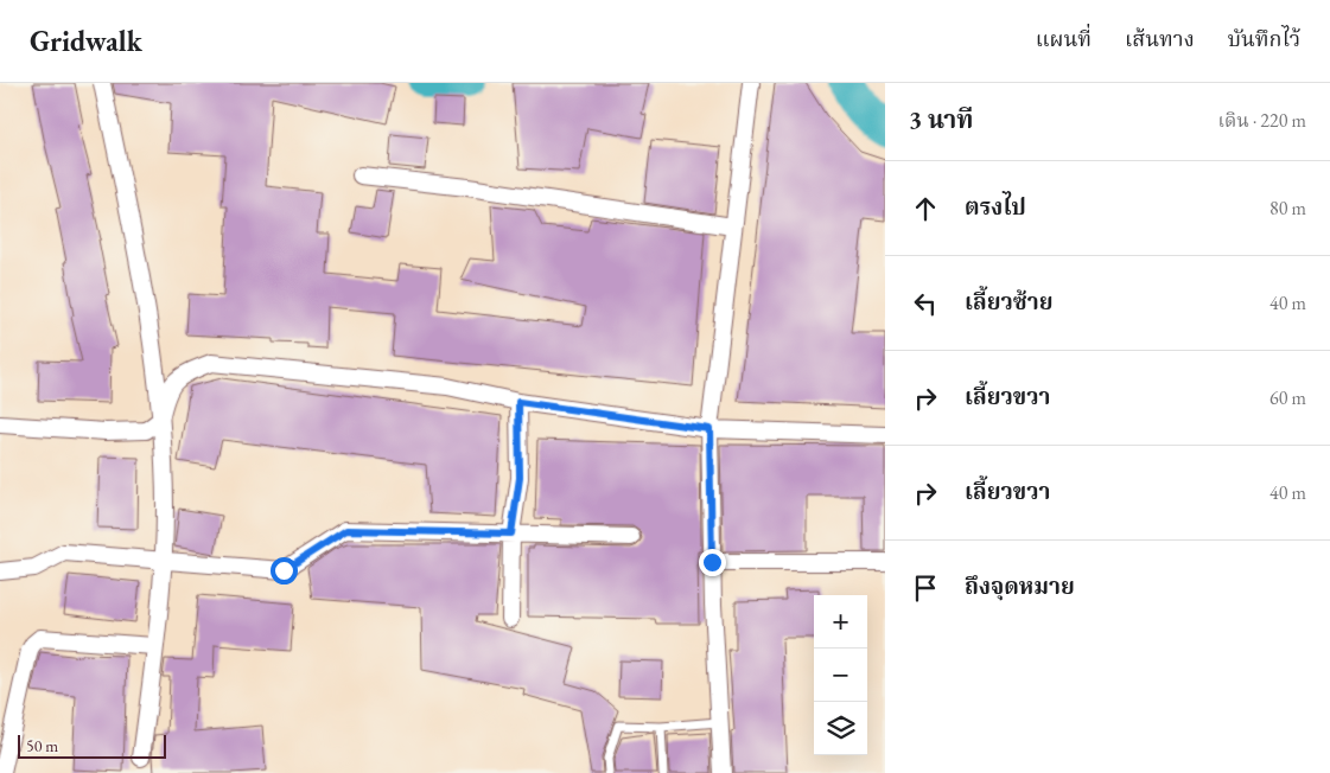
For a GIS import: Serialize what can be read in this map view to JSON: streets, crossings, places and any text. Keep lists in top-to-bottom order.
{
  "scale_bar": "50 m",
  "page": {
    "header": "Gridwalk",
    "nav": ["แผนที่", "เส้นทาง", "บันทึกไว้"],
    "heading": ["3 นาที", "เดิน · 220 m"],
    "list": [
      ["ตรงไป", "80 m"],
      ["เลี้ยวซ้าย", "40 m"],
      ["เลี้ยวขวา", "60 m"],
      ["เลี้ยวขวา", "40 m"],
      "ถึงจุดหมาย"
    ],
    "map_buttons": ["+", "−"],
    "scale": "50 m"
  }
}
